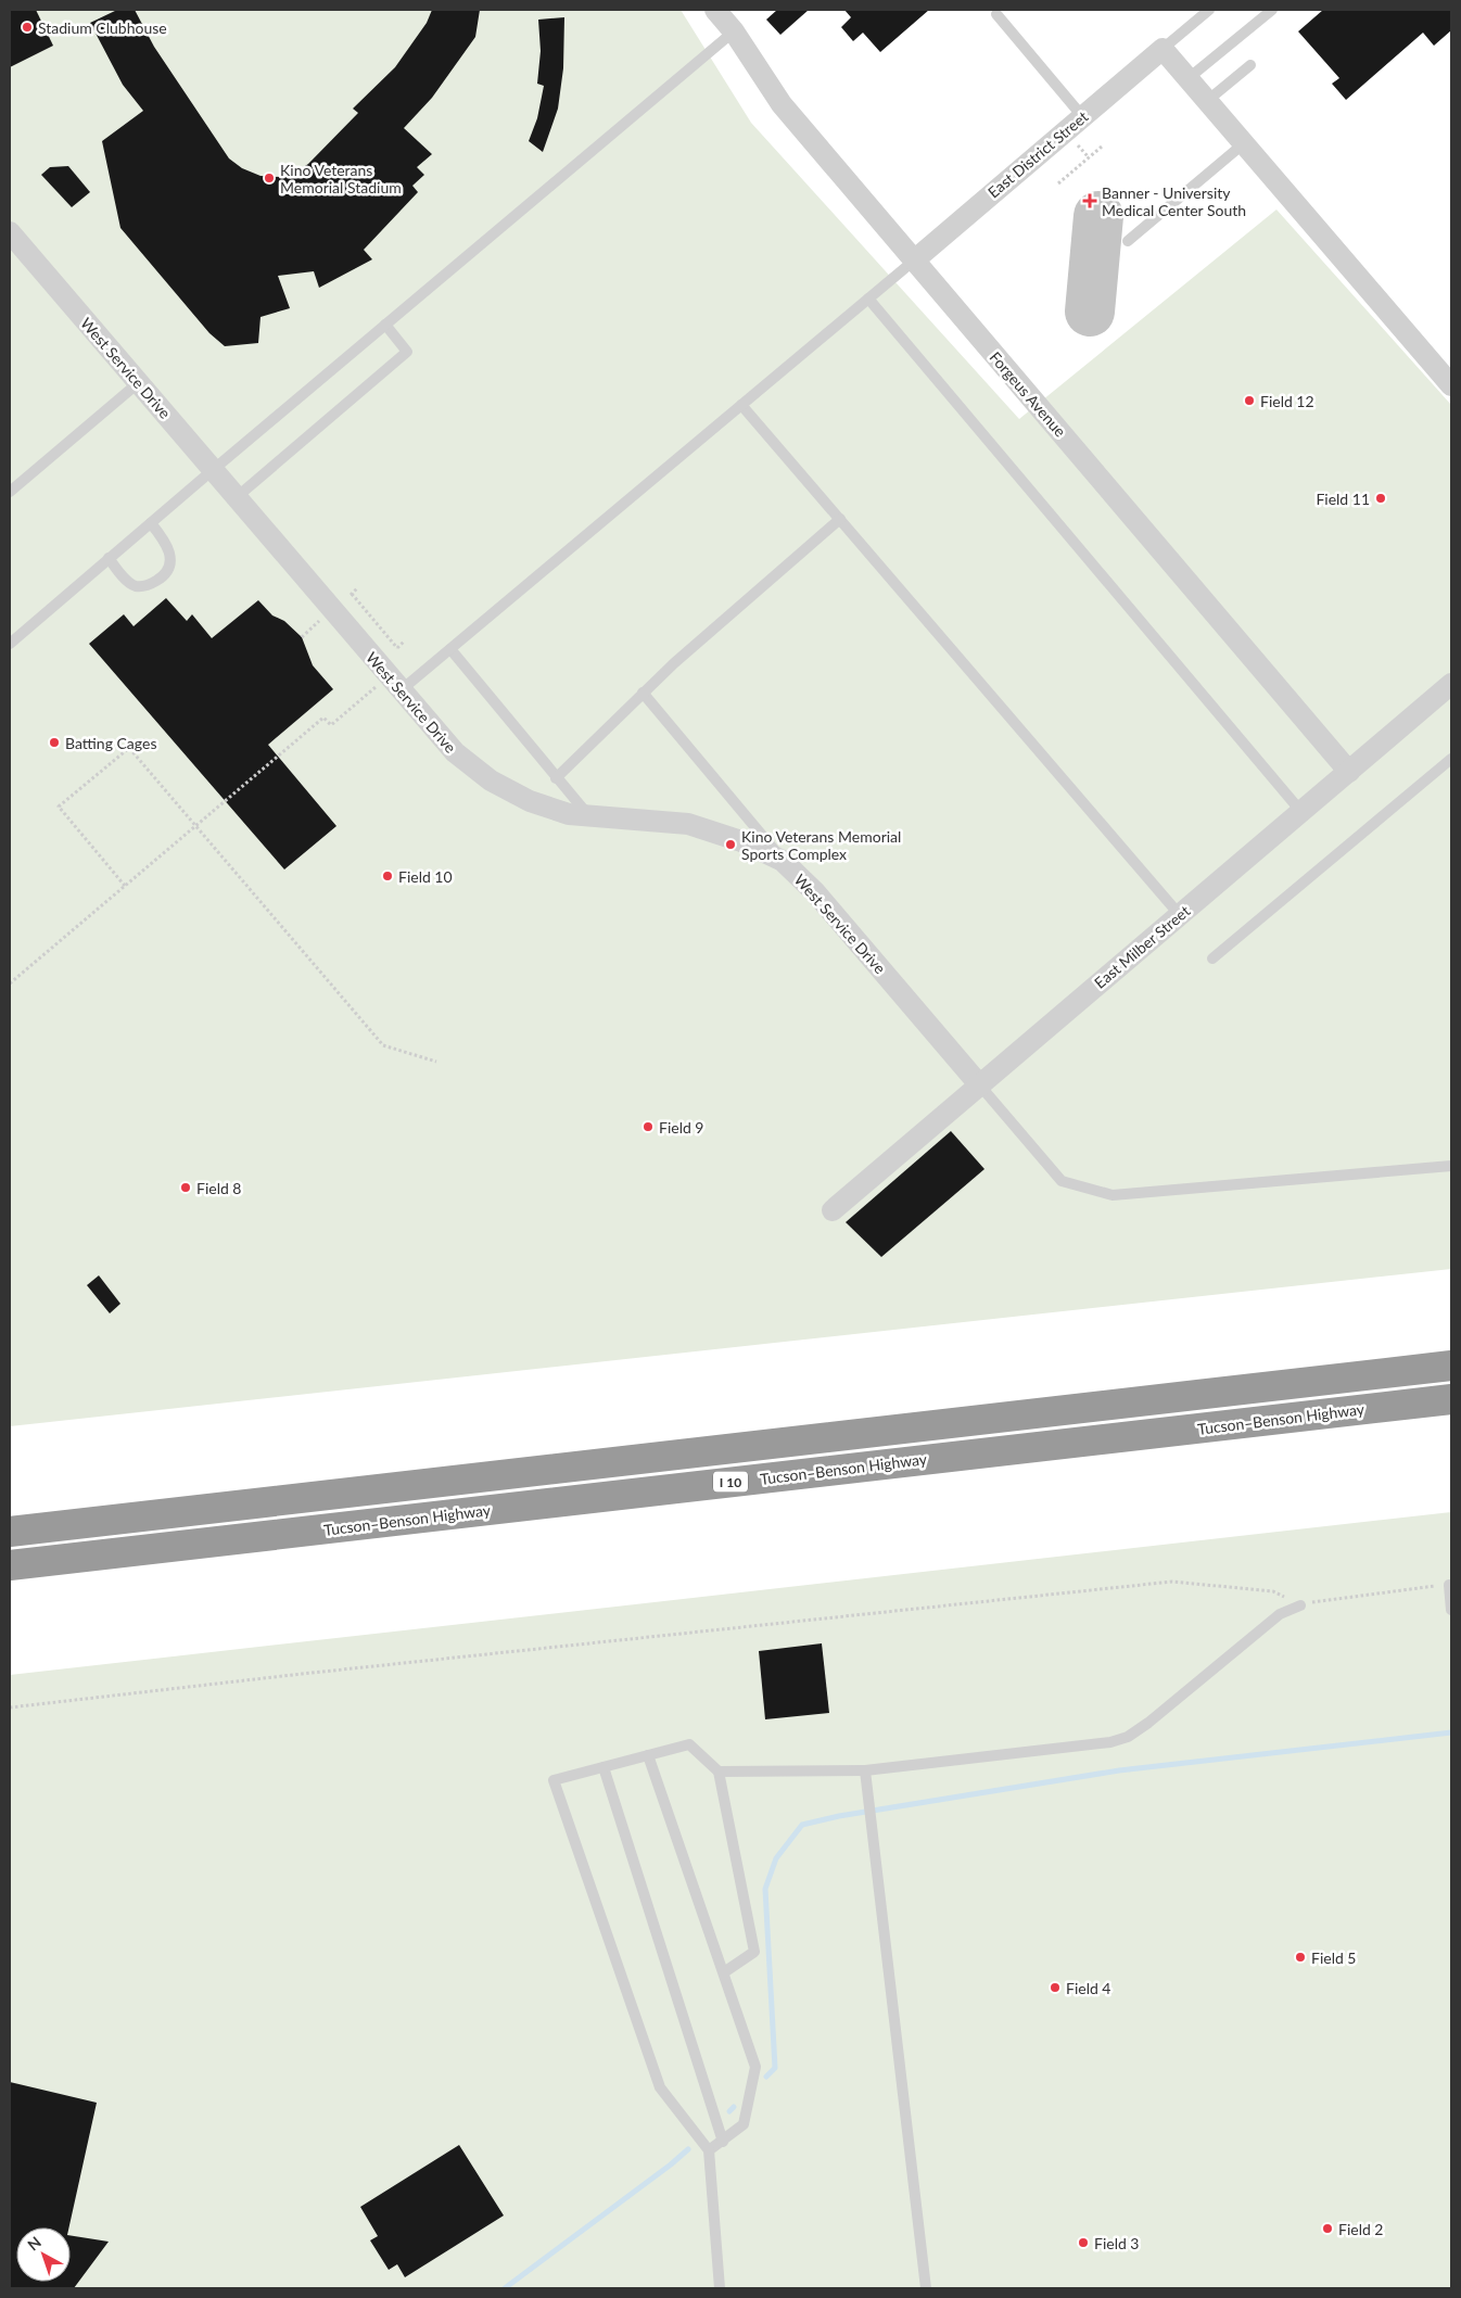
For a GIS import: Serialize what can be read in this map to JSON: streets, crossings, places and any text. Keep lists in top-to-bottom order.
{
  "streets": {
    "highway": ["Tucson–Benson Highway", "I 10"],
    "street": [
      "East District Street",
      "West Service Drive",
      "Forgeus Avenue",
      "East Milber Street"
    ]
  },
  "crossings": [
    ["East District Street", "Forgeus Avenue"],
    ["West Service Drive", "East Milber Street"],
    ["Forgeus Avenue", "East Milber Street"]
  ],
  "places": {
    "other": [
      "Stadium Clubhouse",
      "Kino Veterans Memorial Stadium",
      "Field 12",
      "Field 11",
      "Batting Cages",
      "Kino Veterans Memorial Sports Complex",
      "Field 10",
      "Field 9",
      "Field 8",
      "Field 5",
      "Field 4",
      "Field 2",
      "Field 3"
    ],
    "health": ["Banner - University Medical Center South"]
  },
  "north": "top left"
}
